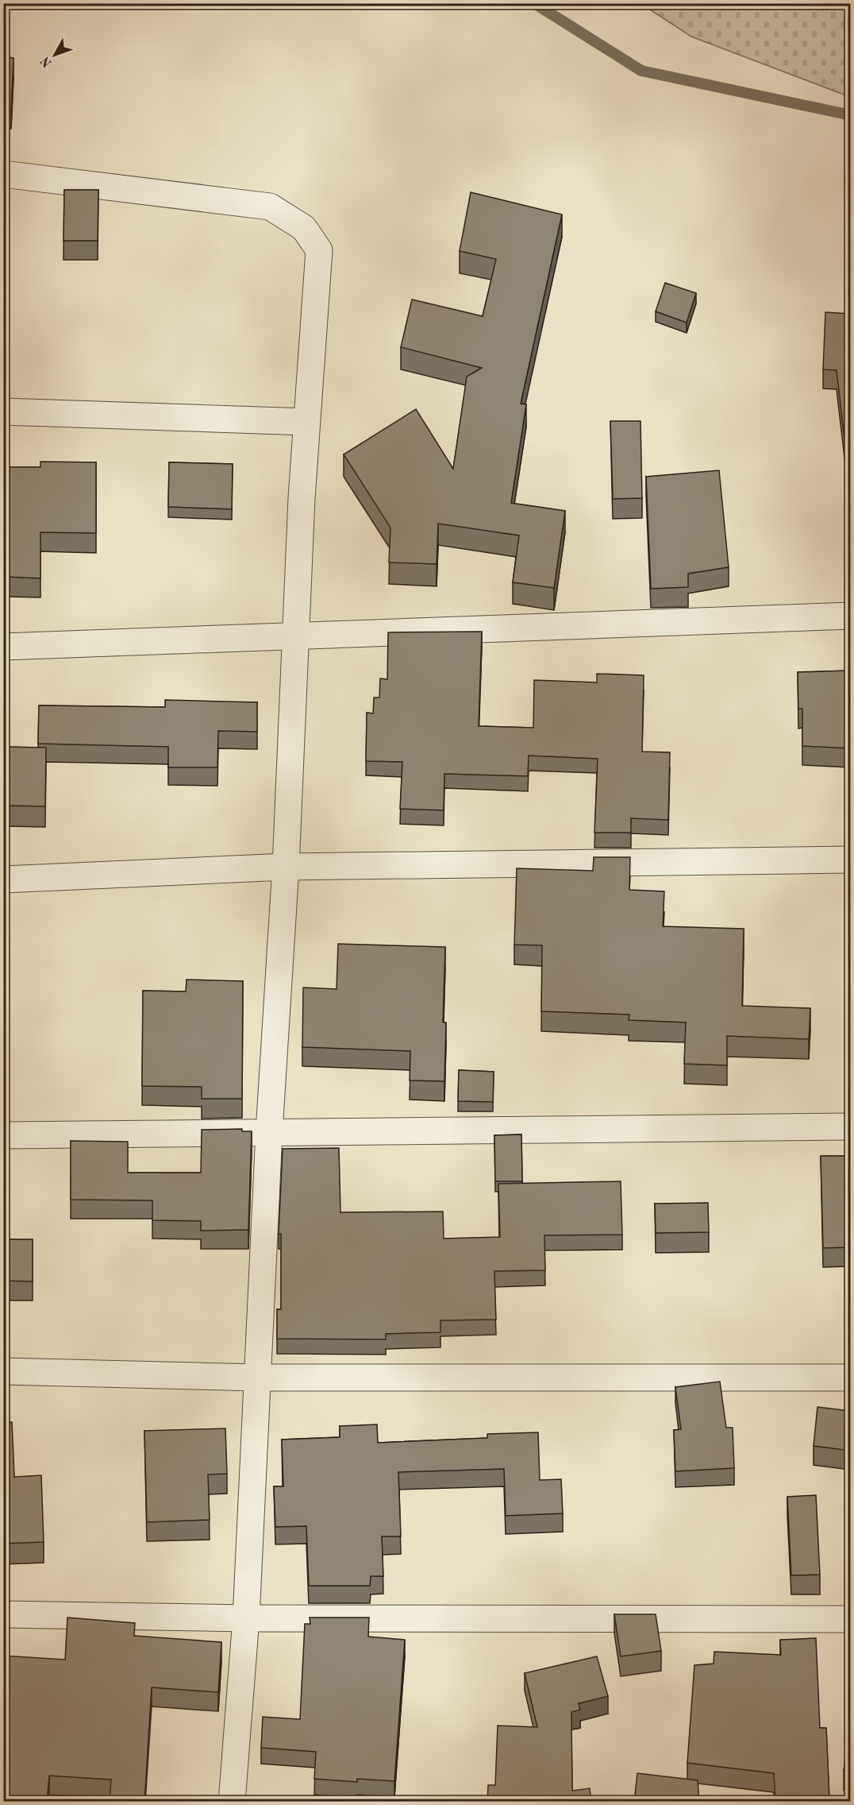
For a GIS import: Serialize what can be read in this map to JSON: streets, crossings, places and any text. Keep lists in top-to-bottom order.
{
  "north": "bottom left"
}
